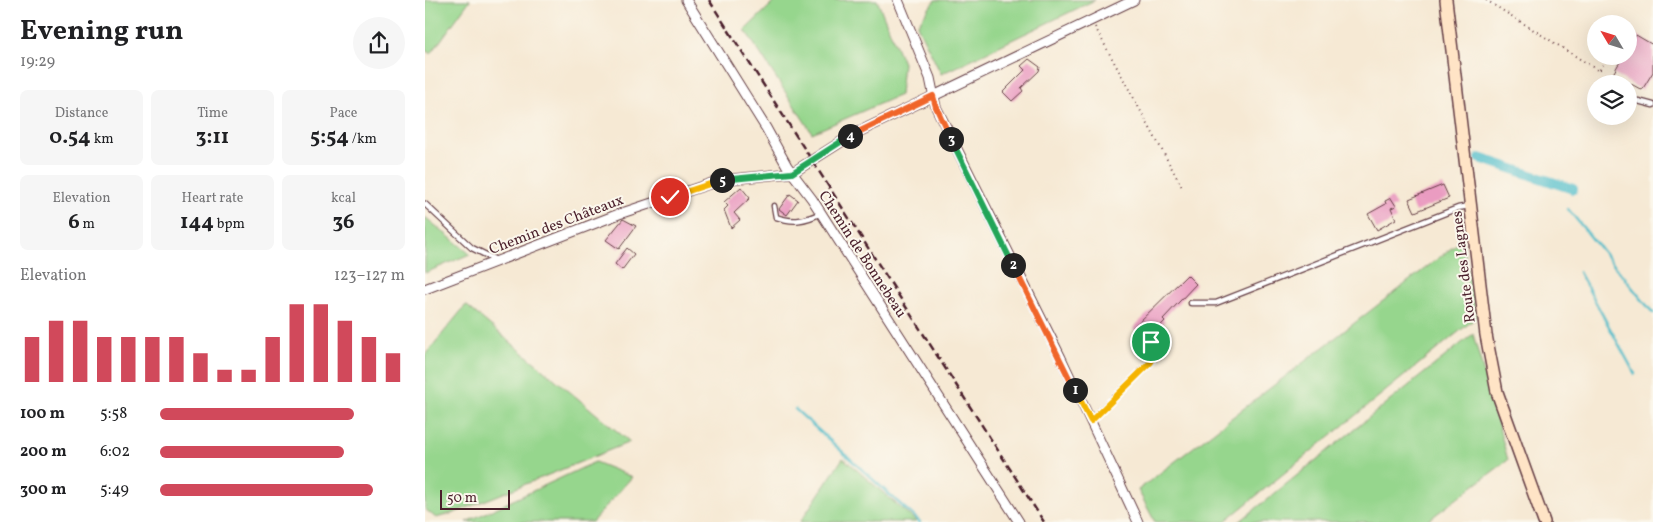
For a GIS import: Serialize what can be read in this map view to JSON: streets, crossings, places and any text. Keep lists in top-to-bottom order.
{
  "streets": {
    "street": ["Chemin des Châteaux", "Chemin de Bonnebeau", "Route des Lagnes"]
  },
  "crossings": [
    ["Chemin des Châteaux", "Chemin de Bonnebeau"]
  ],
  "scale_bar": "50 m",
  "north": "top left",
  "page": {
    "heading": ["Evening run", "19:29"],
    "stats": [
      ["Distance", "0.54 km"],
      ["Time", "3:11"],
      ["Pace", "5:54 /km"],
      ["Elevation", "6 m"],
      ["Heart rate", "144 bpm"],
      ["kcal", "36"]
    ],
    "pins": [
      "4",
      "3",
      "5",
      "2",
      "1"
    ],
    "chart": ["Elevation", "123–127 m"],
    "list": [
      {
        "name": "100 m",
        "note": "5:58"
      },
      {
        "name": "200 m",
        "note": "6:02"
      },
      {
        "name": "300 m",
        "note": "5:49"
      }
    ],
    "scale": "50 m"
  }
}
